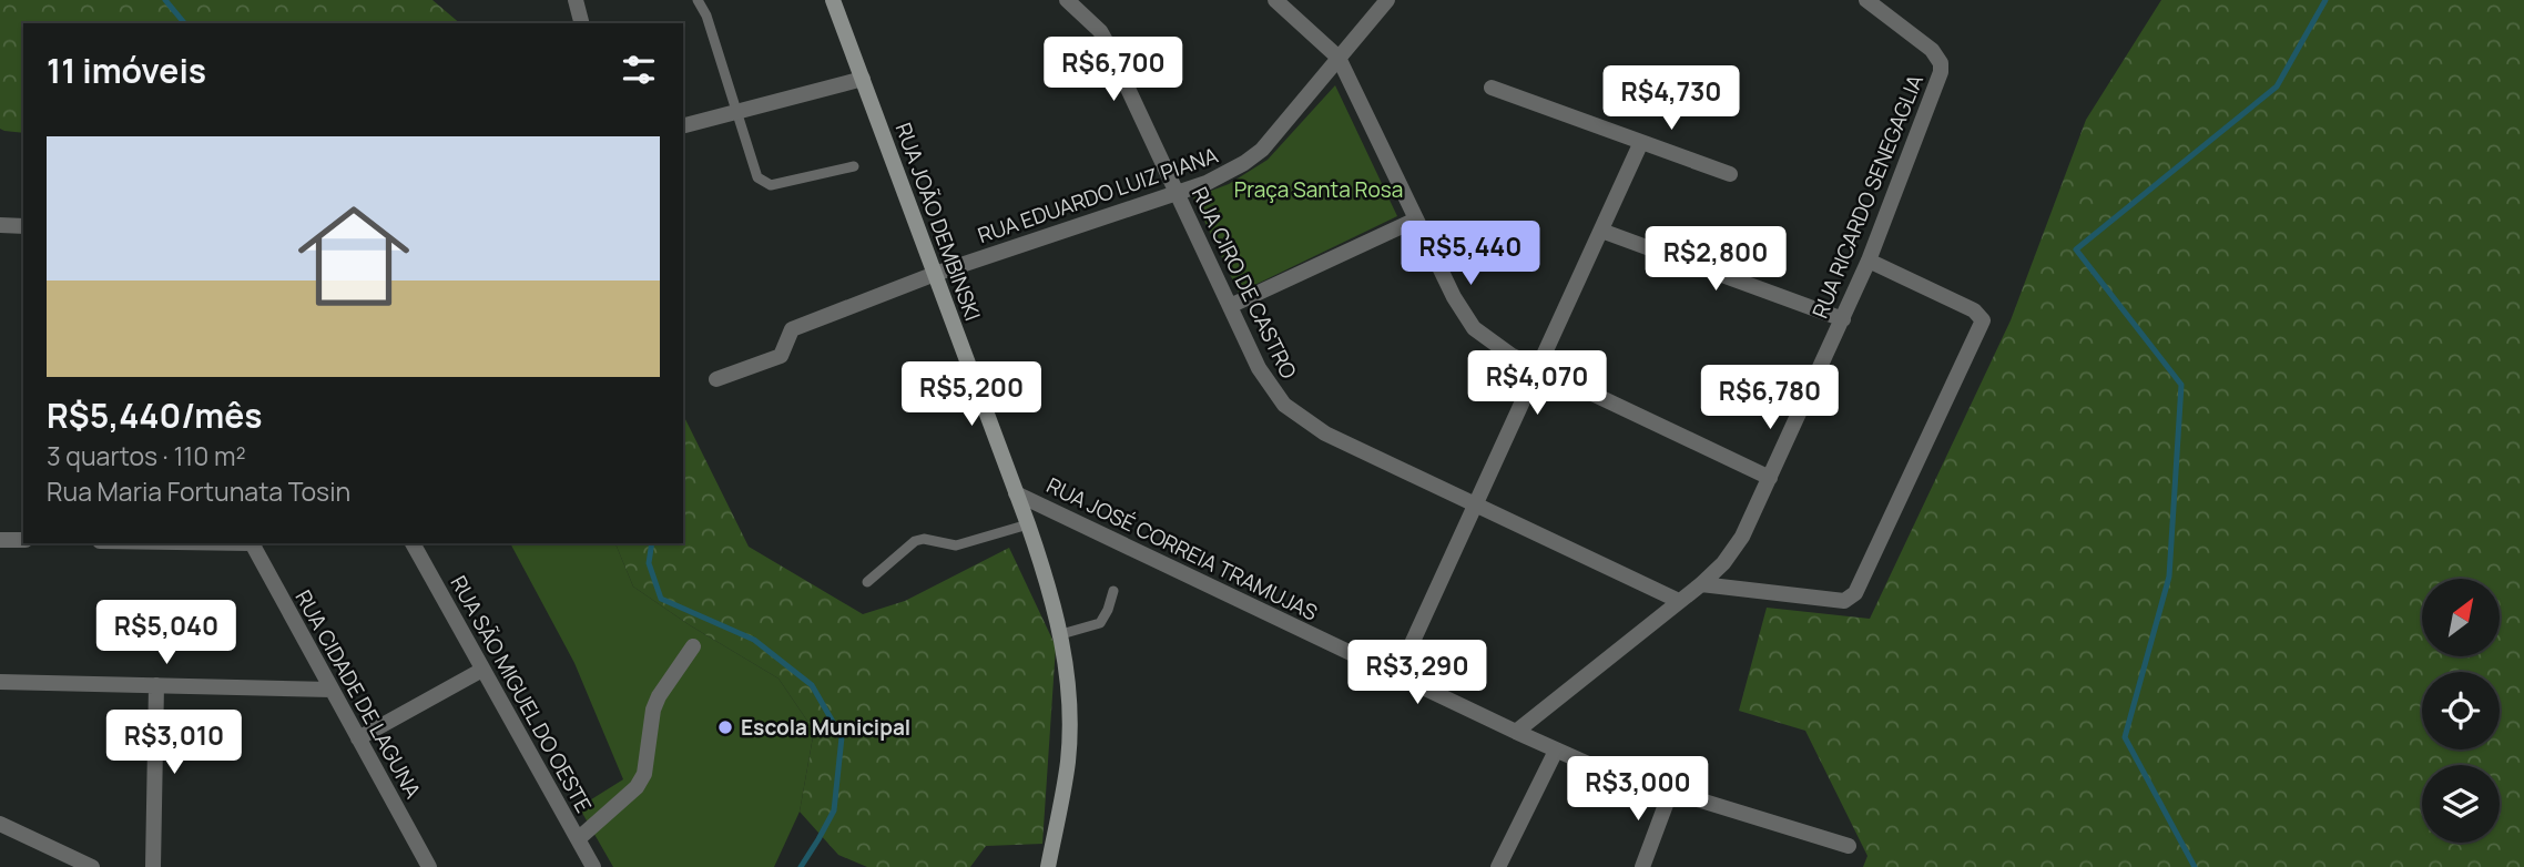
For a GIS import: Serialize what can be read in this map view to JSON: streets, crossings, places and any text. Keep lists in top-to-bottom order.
{
  "streets": {
    "main road": ["RUA JOÃO DEMBINSKI"],
    "street": [
      "RUA EDUARDO LUIZ PIANA",
      "RUA RICARDO SENEGAGLIA",
      "RUA CIRO DE CASTRO",
      "RUA JOSÉ CORREIA TRAMUJAS",
      "RUA CIDADE DE LAGUNA",
      "RUA SÃO MIGUEL DO OESTE"
    ]
  },
  "crossings": [
    ["RUA EDUARDO LUIZ PIANA", "RUA JOÃO DEMBINSKI"],
    ["RUA EDUARDO LUIZ PIANA", "RUA CIRO DE CASTRO"],
    ["RUA RICARDO SENEGAGLIA", "RUA CIRO DE CASTRO"],
    ["RUA RICARDO SENEGAGLIA", "RUA JOSÉ CORREIA TRAMUJAS"],
    ["RUA JOÃO DEMBINSKI", "RUA JOSÉ CORREIA TRAMUJAS"]
  ],
  "parks": ["Praça Santa Rosa"],
  "places": ["Escola Municipal"],
  "north": "top right",
  "page": {
    "heading": "11 imóveis",
    "price": [
      "R$6,700",
      "R$4,730",
      "R$5,440",
      "R$2,800",
      "R$4,070",
      "R$5,200",
      "R$6,780",
      "R$5,040",
      "R$3,290",
      "R$3,010",
      "R$3,000"
    ],
    "list": [
      {
        "name": "R$5,440/mês",
        "note": "3 quartos · 110 m² · Rua Maria Fortunata Tosin"
      }
    ]
  }
}
